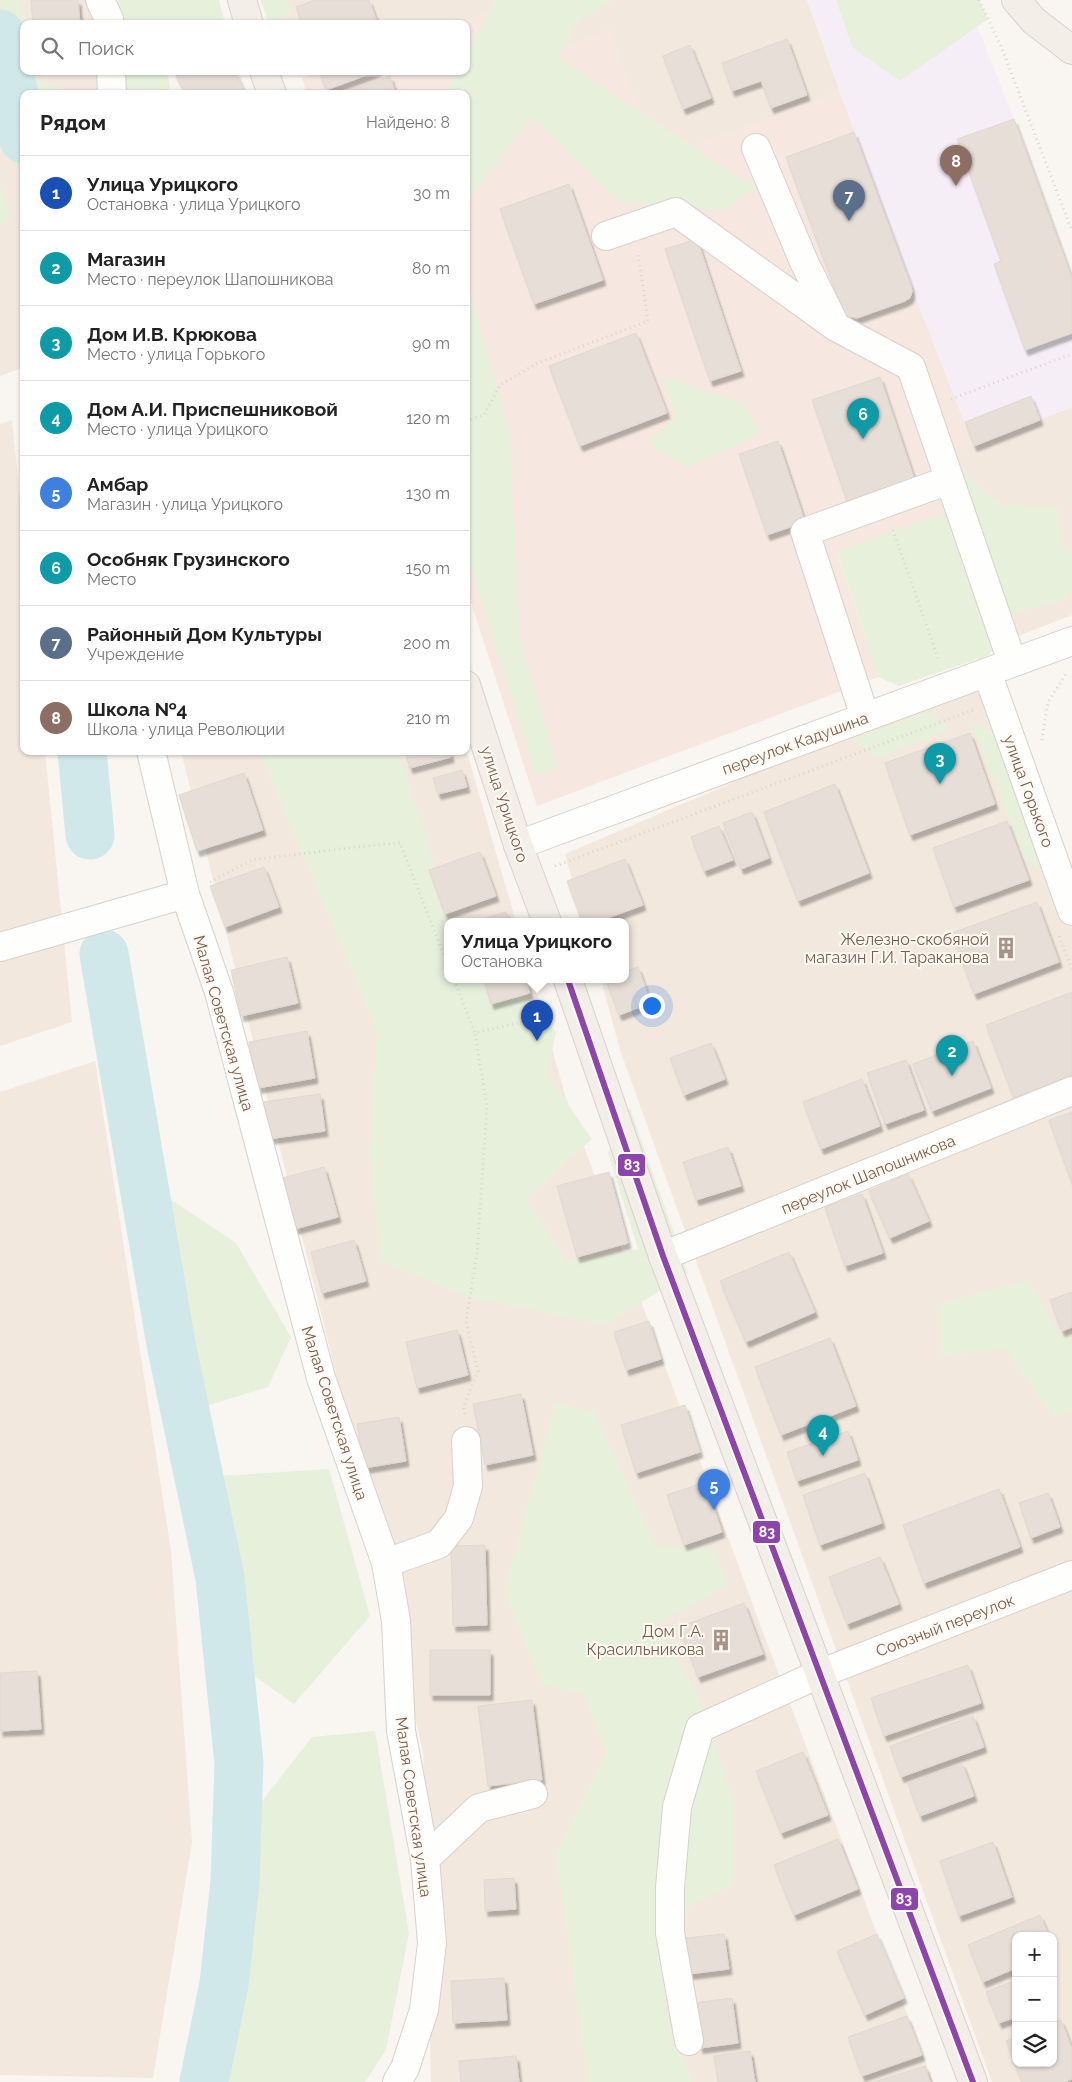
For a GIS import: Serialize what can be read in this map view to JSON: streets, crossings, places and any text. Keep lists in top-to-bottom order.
{
  "streets": {
    "main road": ["улица Урицкого"],
    "street": [
      "переулок Кадушина",
      "улица Горького",
      "Малая Советская улица",
      "переулок Шапошникова",
      "Союзный переулок"
    ]
  },
  "crossings": [
    ["переулок Кадушина", "улица Горького"],
    ["переулок Кадушина", "улица Урицкого"]
  ],
  "places": {
    "building": ["Железно-скобяной магазин Г.И. Тараканова", "Дом Г.А. Красильникова"]
  },
  "lines": ["transit line 83"],
  "page": {
    "search": "Поиск",
    "heading": ["Рядом", "Найдено: 8"],
    "pins": [
      "8",
      "7",
      "6",
      "3",
      "1",
      "2",
      "4",
      "5"
    ],
    "list": [
      {
        "mark": "1",
        "name": "Улица Урицкого",
        "note": "Остановка · улица Урицкого",
        "value": "30 m"
      },
      {
        "mark": "2",
        "name": "Магазин",
        "note": "Место · переулок Шапошникова",
        "value": "80 m"
      },
      {
        "mark": "3",
        "name": "Дом И.В. Крюкова",
        "note": "Место · улица Горького",
        "value": "90 m"
      },
      {
        "mark": "4",
        "name": "Дом А.И. Приспешниковой",
        "note": "Место · улица Урицкого",
        "value": "120 m"
      },
      {
        "mark": "5",
        "name": "Амбар",
        "note": "Магазин · улица Урицкого",
        "value": "130 m"
      },
      {
        "mark": "6",
        "name": "Особняк Грузинского",
        "note": "Место",
        "value": "150 m"
      },
      {
        "mark": "7",
        "name": "Районный Дом Культуры",
        "note": "Учреждение",
        "value": "200 m"
      },
      {
        "mark": "8",
        "name": "Школа №4",
        "note": "Школа · улица Революции",
        "value": "210 m"
      }
    ],
    "popup": ["Улица Урицкого", "Остановка"],
    "map_buttons": ["+", "−"]
  }
}
